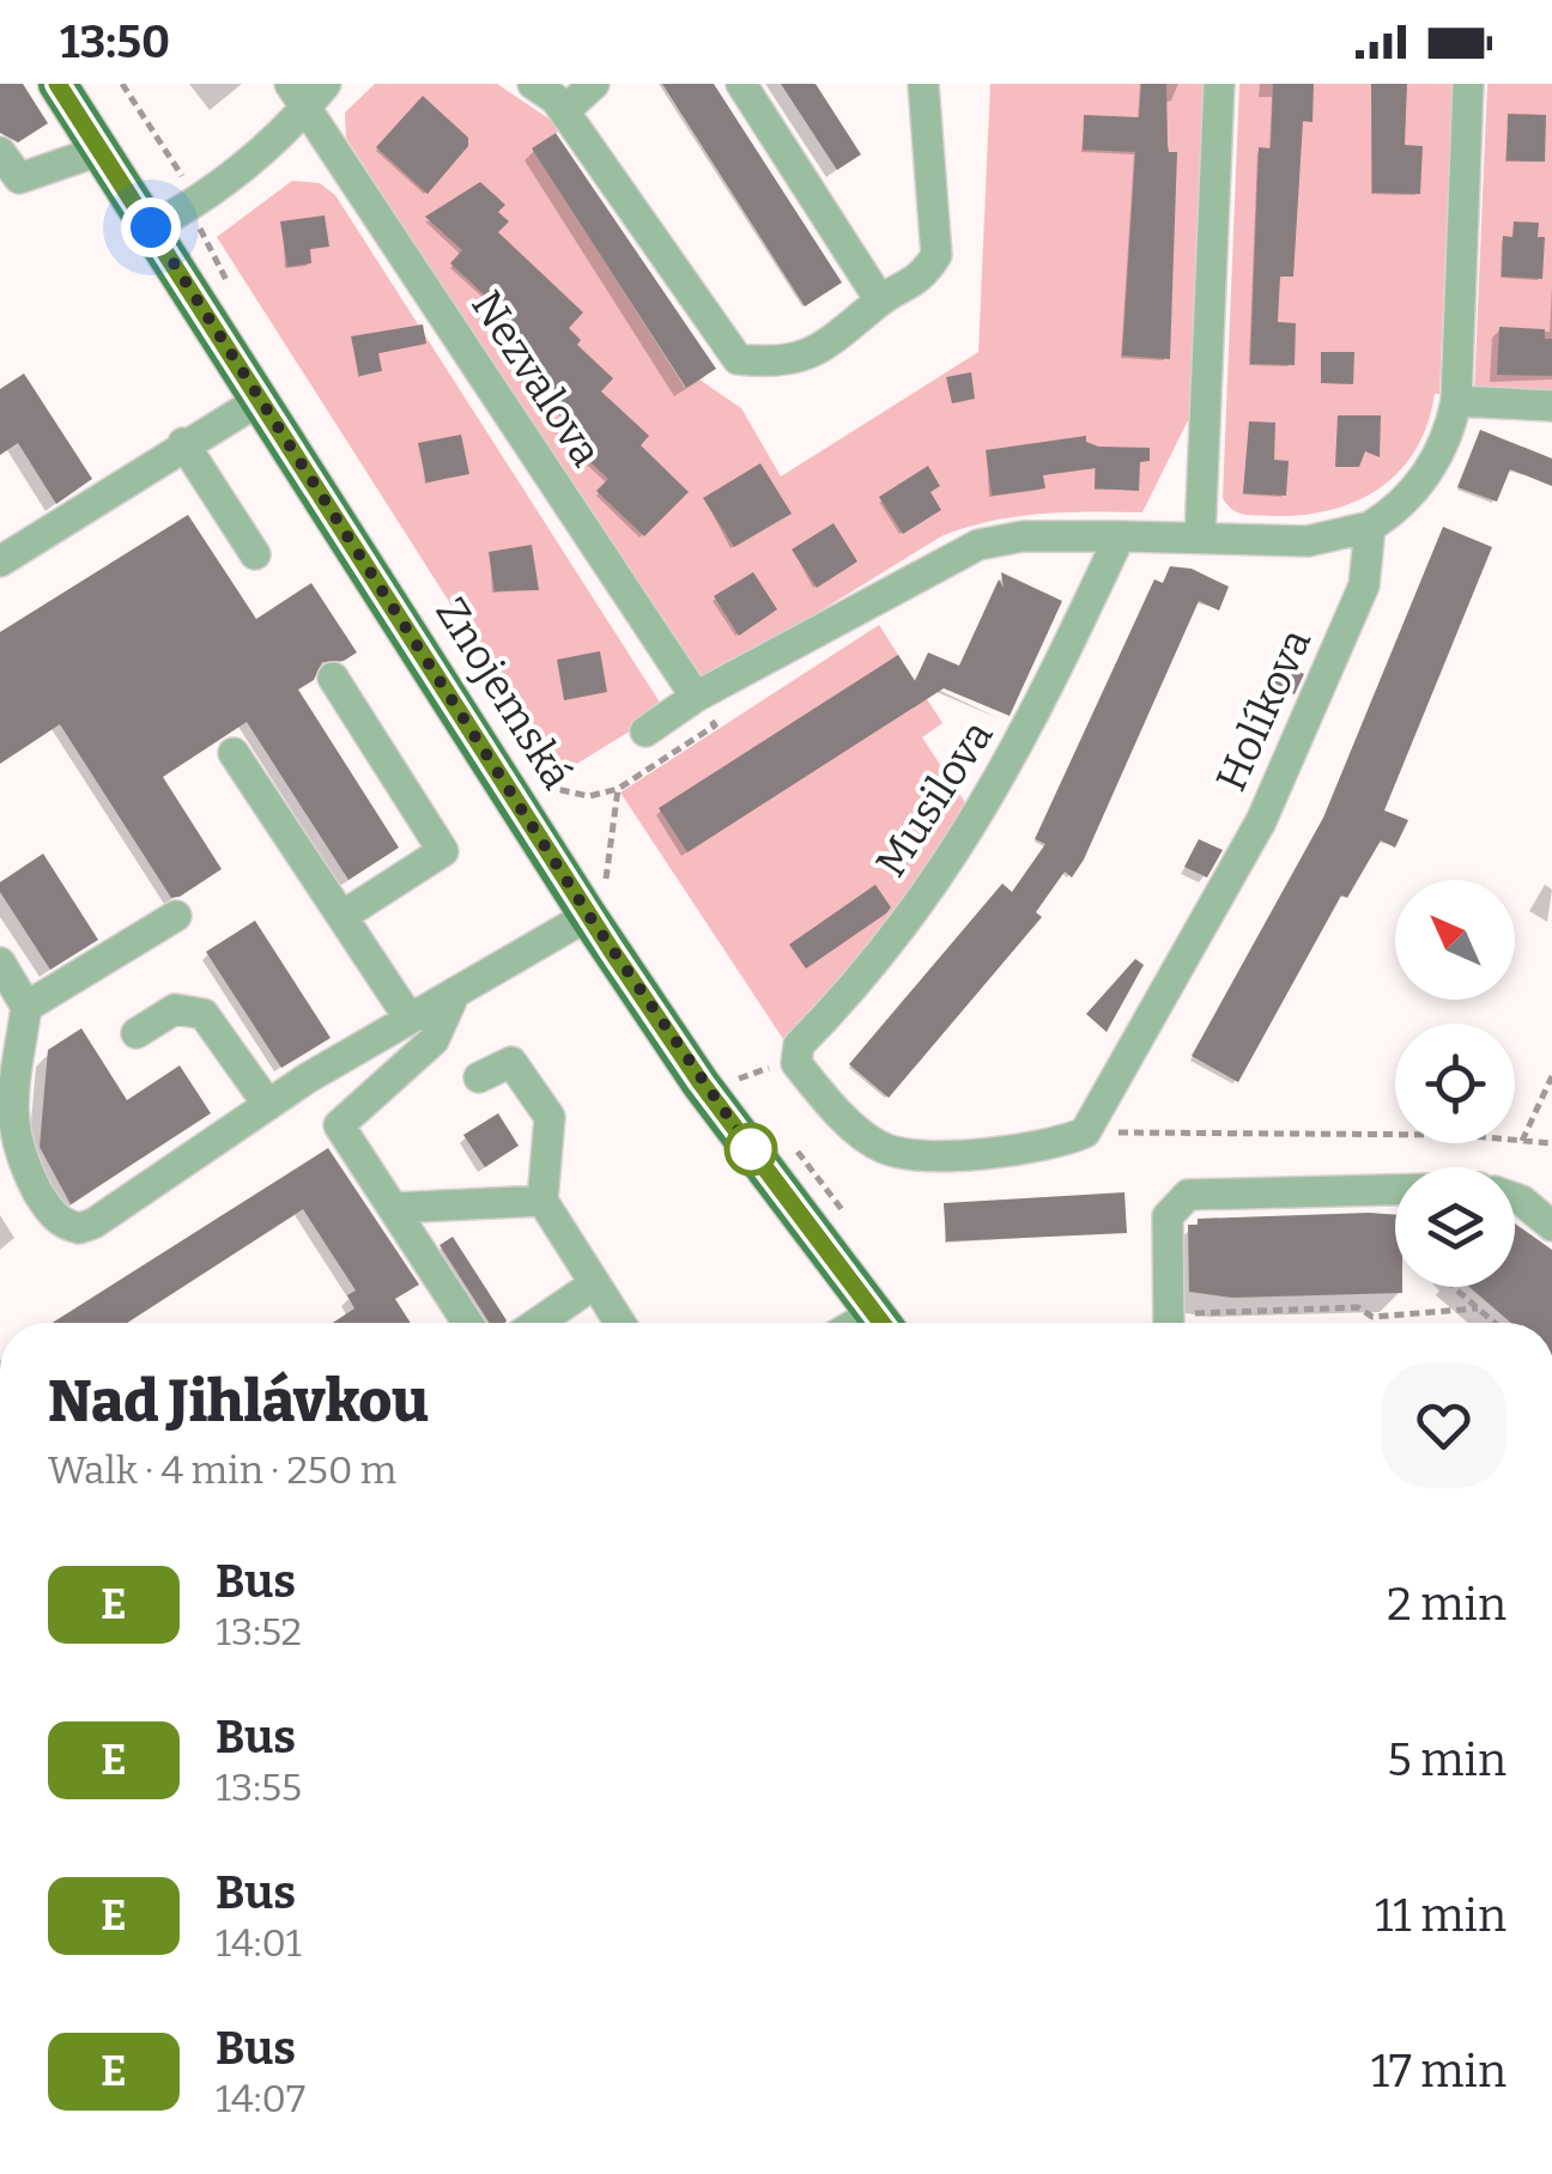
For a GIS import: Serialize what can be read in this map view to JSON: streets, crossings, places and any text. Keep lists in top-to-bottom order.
{
  "streets": {
    "main road": ["Znojemská"],
    "street": ["Nezvalova", "Holíkova", "Musilova"]
  },
  "crossings": [
    ["Holíkova", "Musilova"]
  ],
  "lines": ["bus line E"],
  "north": "top left",
  "page": {
    "status": "13:50",
    "heading": ["Nad Jihlávkou", "Walk · 4 min · 250 m"],
    "list": [
      {
        "mark": "E",
        "name": "Bus",
        "note": "13:52",
        "value": "2 min"
      },
      {
        "mark": "E",
        "name": "Bus",
        "note": "13:55",
        "value": "5 min"
      },
      {
        "mark": "E",
        "name": "Bus",
        "note": "14:01",
        "value": "11 min"
      },
      {
        "mark": "E",
        "name": "Bus",
        "note": "14:07",
        "value": "17 min"
      }
    ]
  }
}
